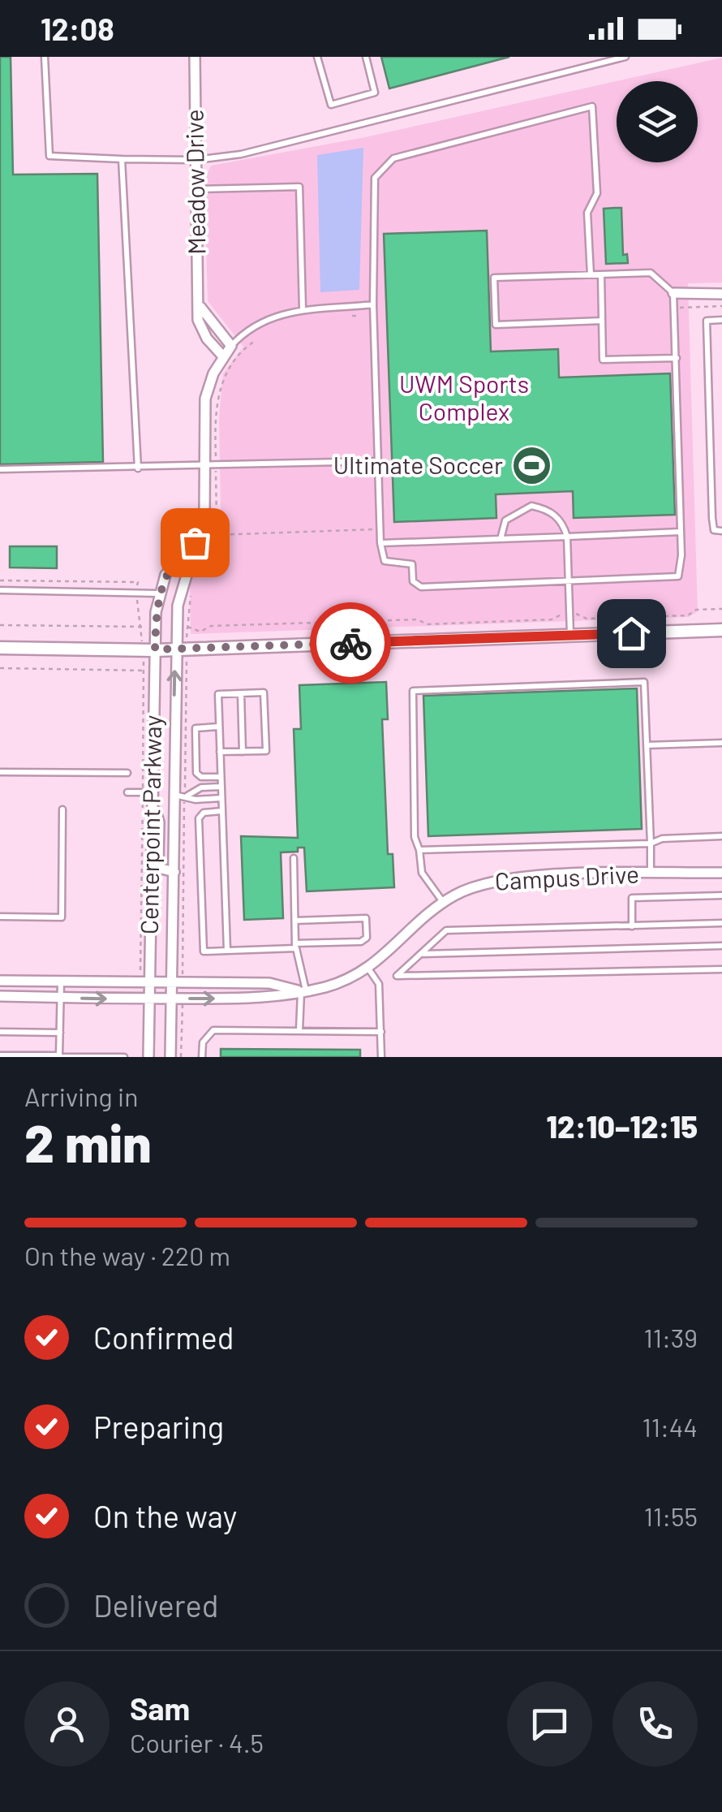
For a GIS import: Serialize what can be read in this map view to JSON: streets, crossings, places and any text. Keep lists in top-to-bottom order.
{
  "streets": {
    "street": ["Meadow Drive", "Centerpoint Parkway", "Campus Drive"]
  },
  "crossings": [
    ["Meadow Drive", "Centerpoint Parkway"],
    ["Centerpoint Parkway", "Campus Drive"]
  ],
  "parks": ["UWM Sports Complex"],
  "places": {
    "sports": ["Ultimate Soccer"]
  },
  "page": {
    "status": "12:08",
    "heading": ["2 min", "Arriving in", "12:10–12:15"],
    "panel": ["Sam", "Courier · 4.5"],
    "bar": "On the way · 220 m",
    "list": [
      ["Confirmed", "11:39"],
      ["Preparing", "11:44"],
      ["On the way", "11:55"],
      "Delivered"
    ]
  }
}
